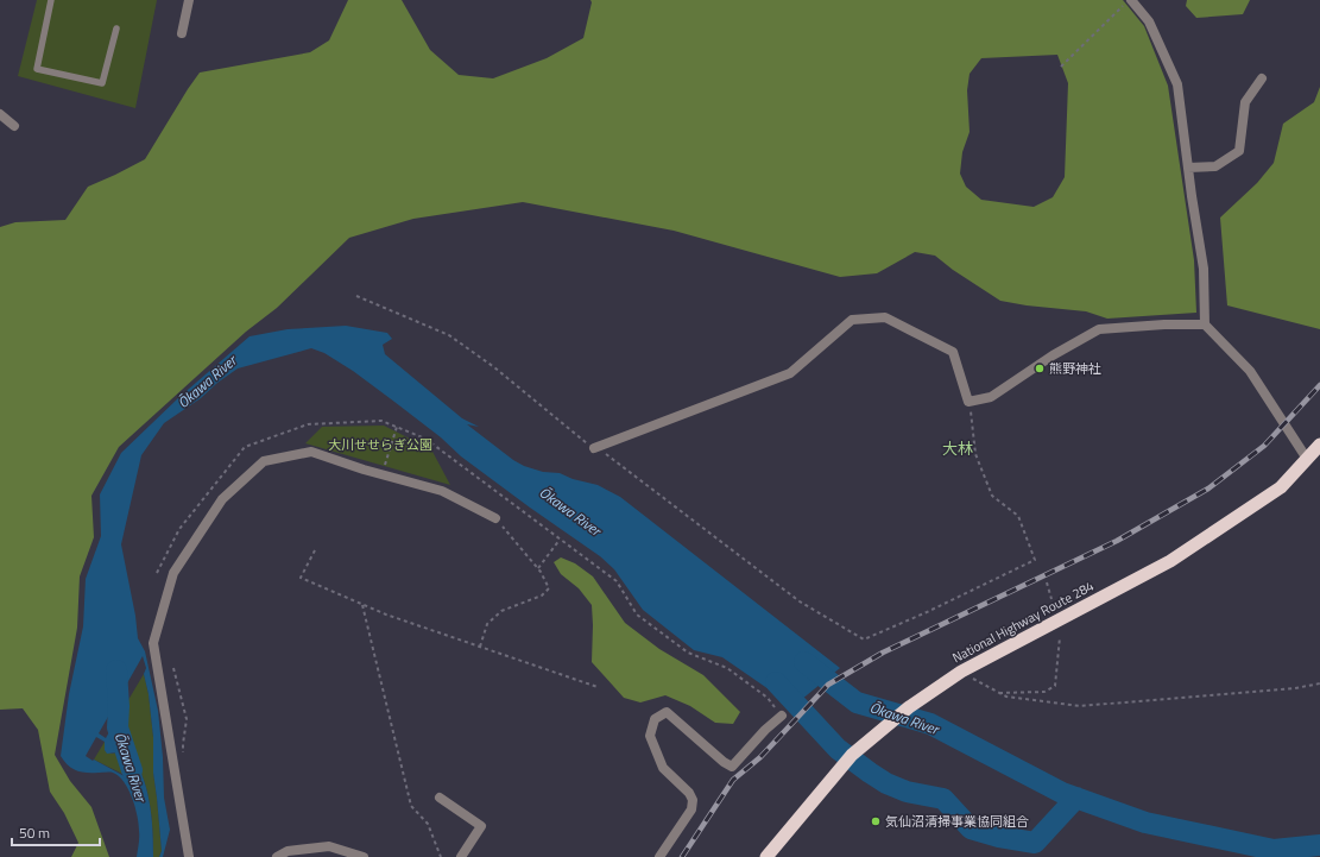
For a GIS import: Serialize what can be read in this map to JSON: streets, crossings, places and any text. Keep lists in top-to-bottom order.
{
  "streets": {
    "highway": ["National Highway Route 284"]
  },
  "districts": ["大林"],
  "water": ["Ōkawa River"],
  "parks": ["大川せせらぎ公園"],
  "places": ["熊野神社", "気仙沼清掃事業協同組合"],
  "scale_bar": "50 m"
}
